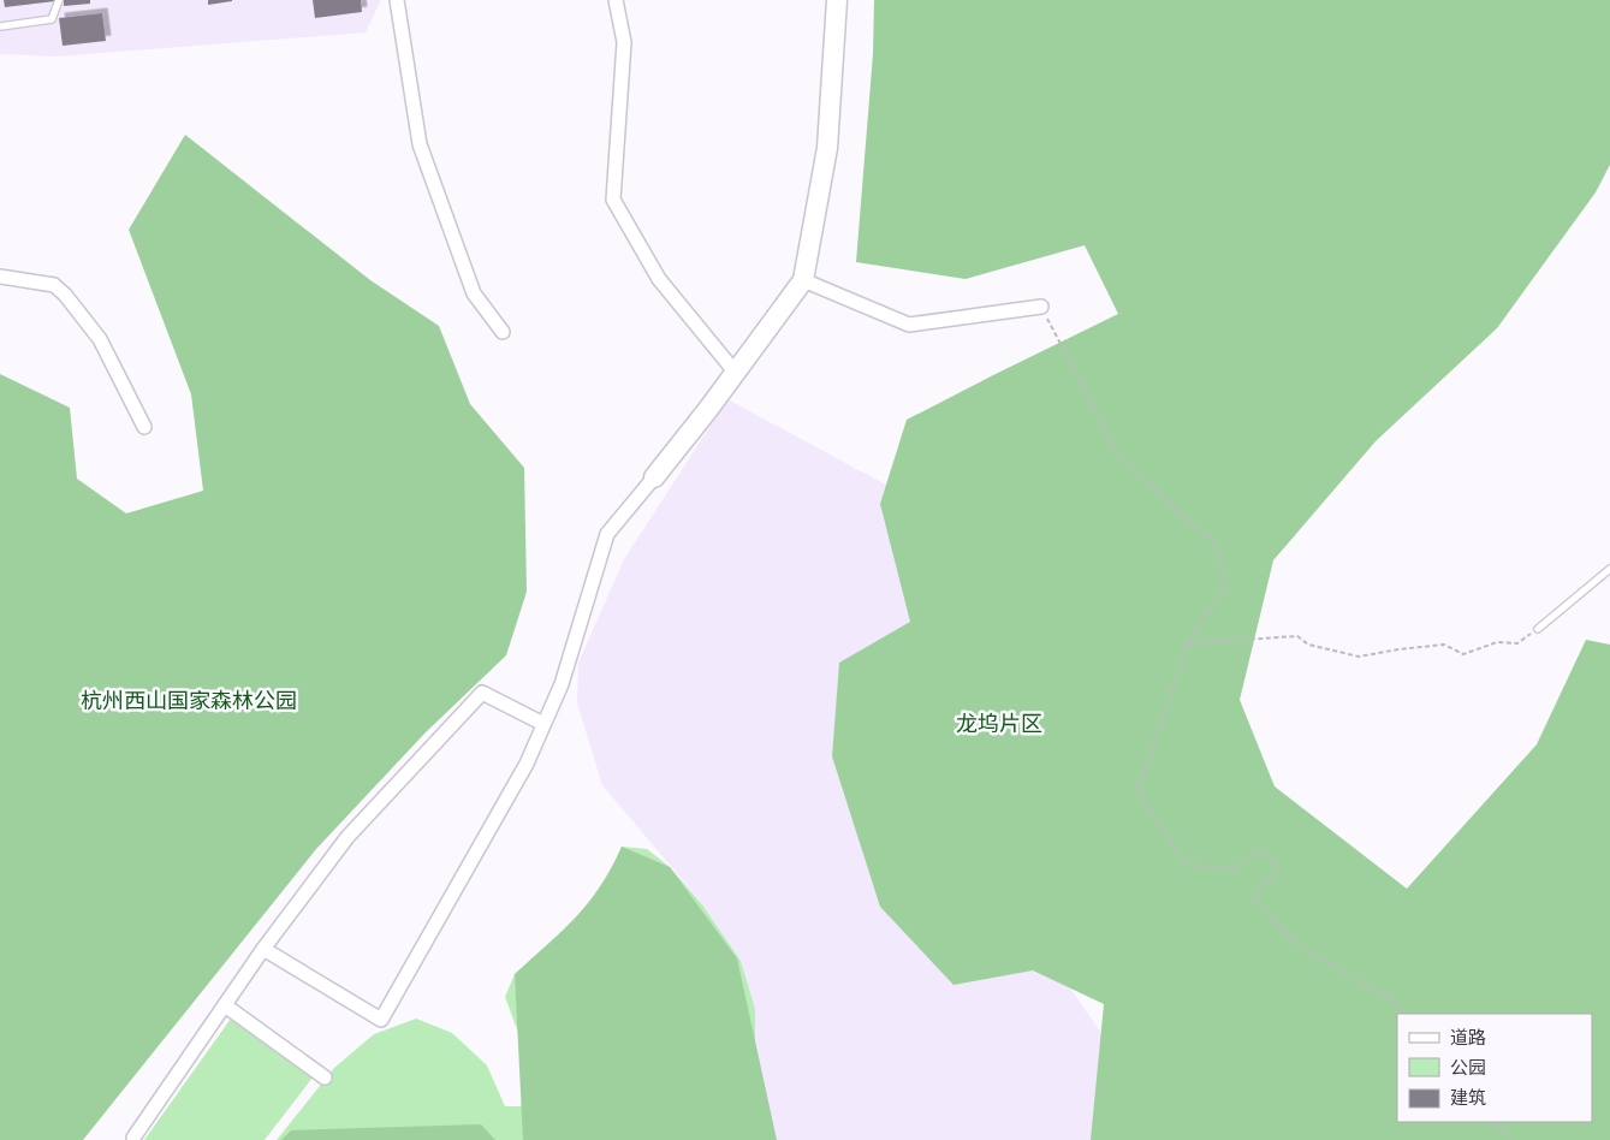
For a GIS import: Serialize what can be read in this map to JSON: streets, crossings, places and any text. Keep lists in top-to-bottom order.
{
  "parks": ["杭州西山国家森林公园", "龙坞片区"],
  "legend": ["道路", "公园", "建筑"]
}
